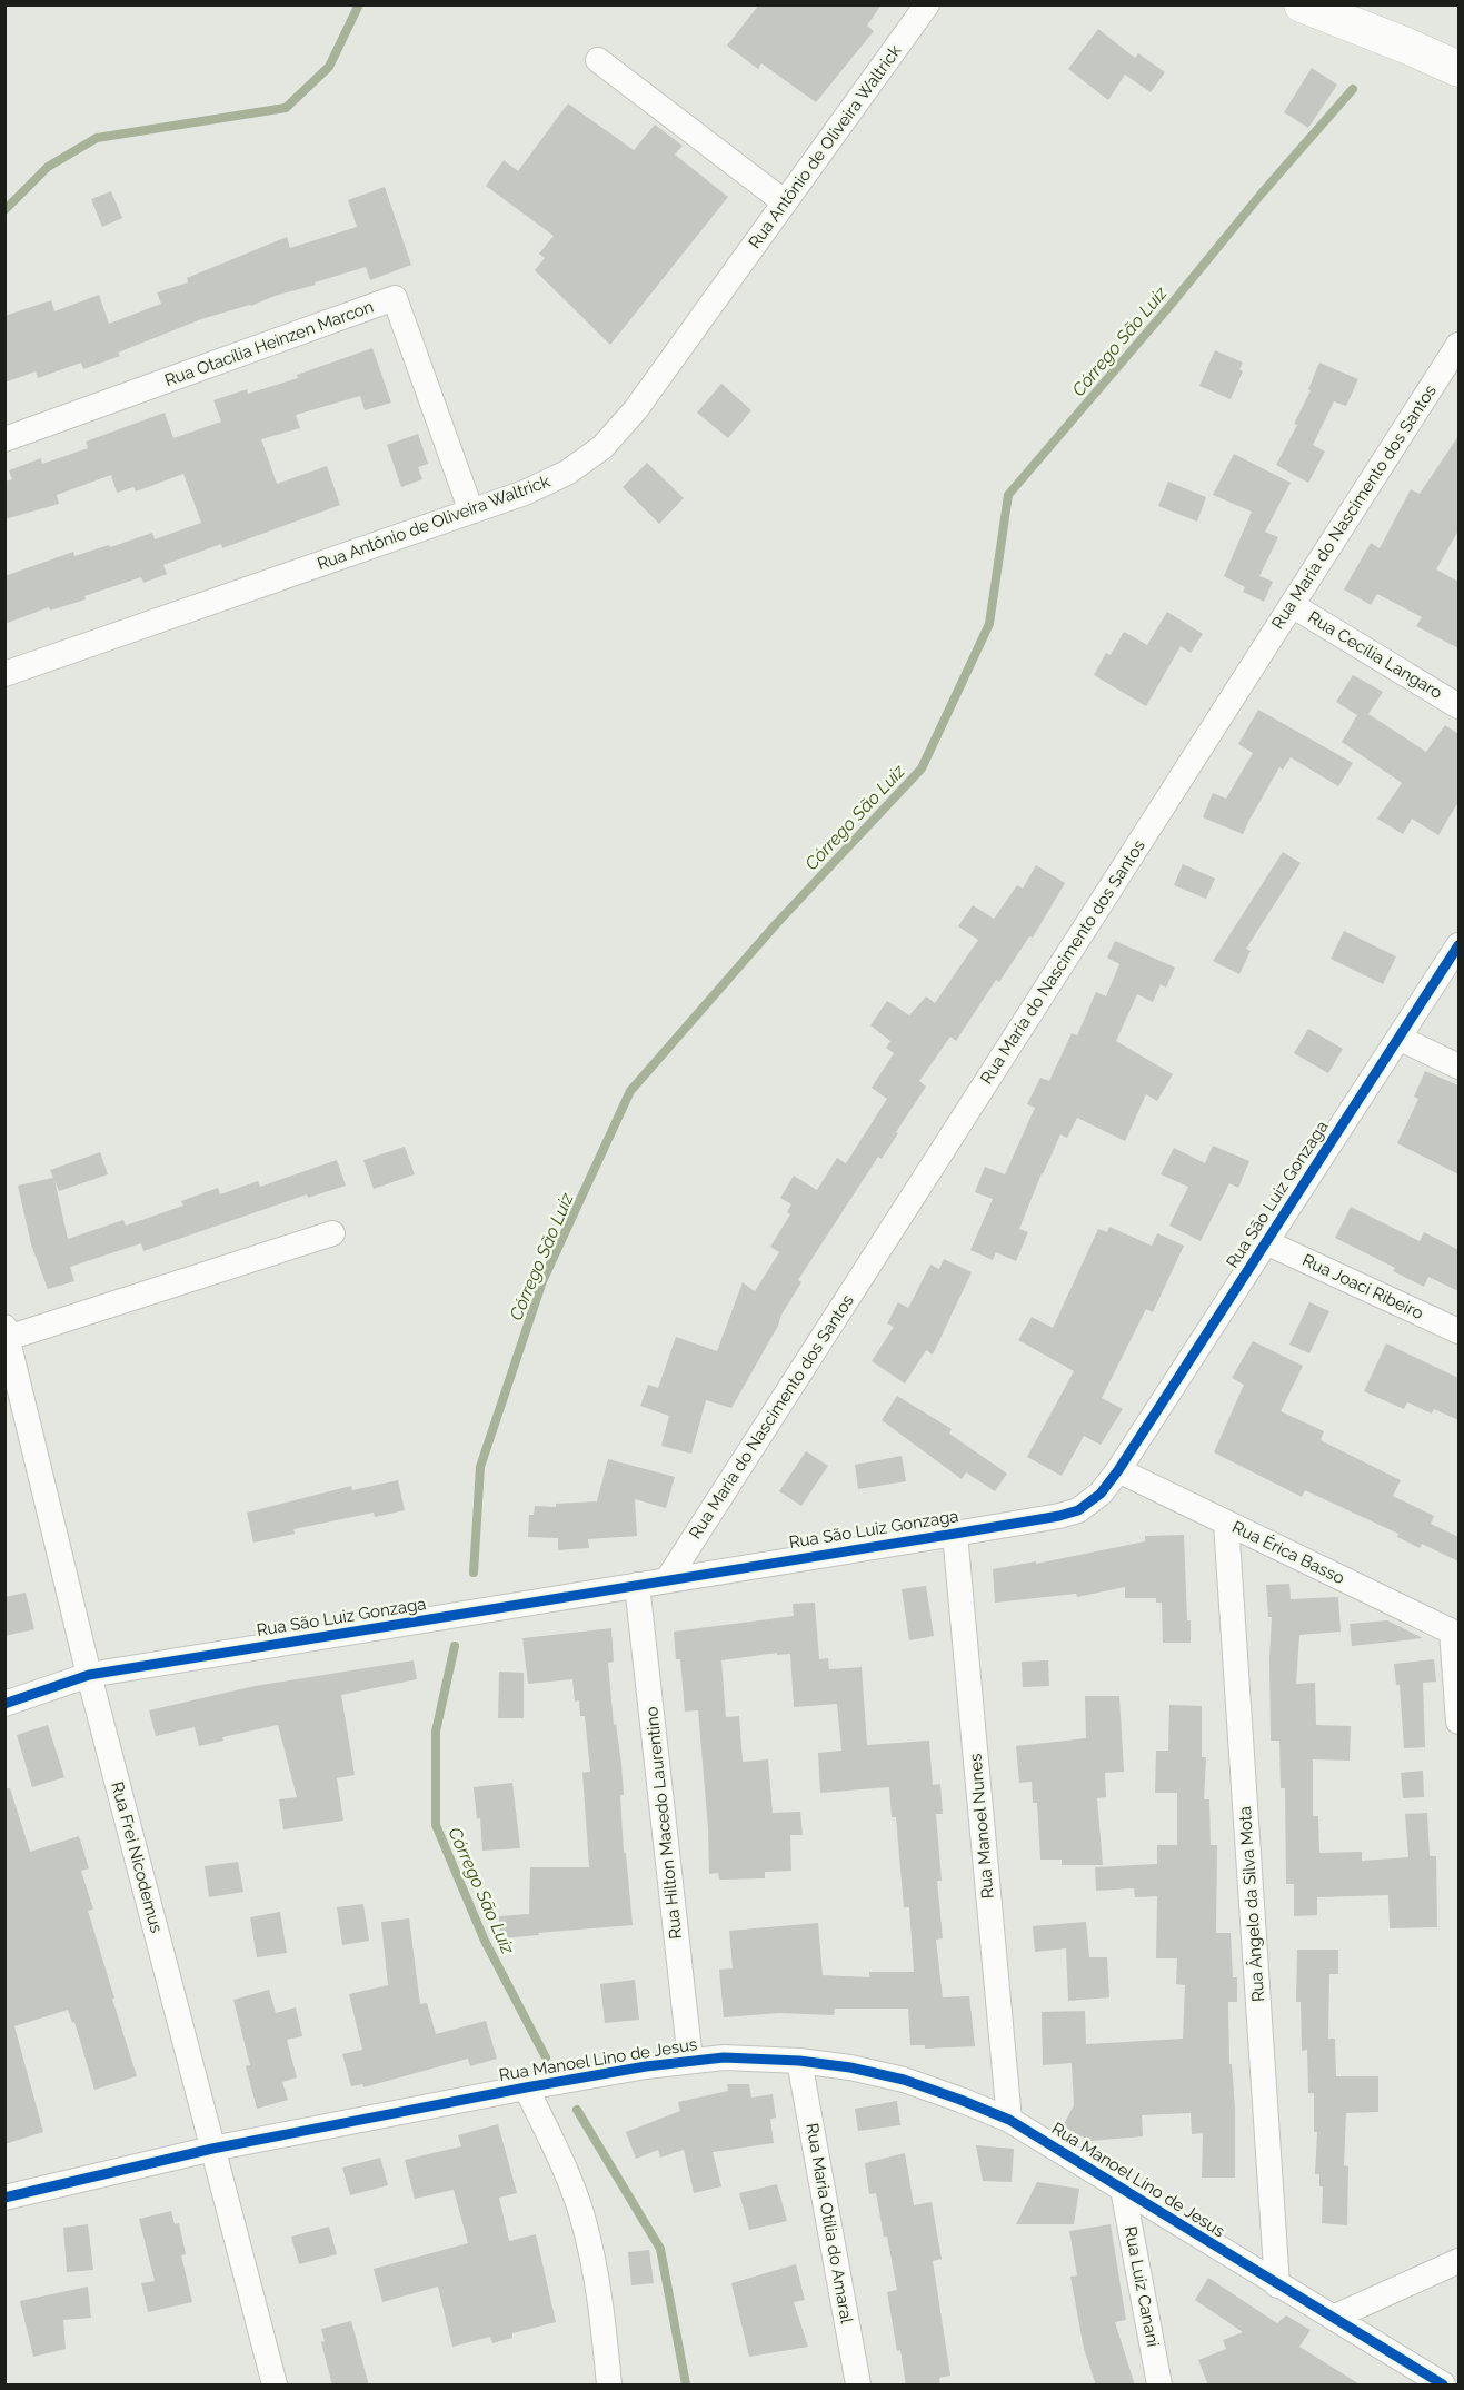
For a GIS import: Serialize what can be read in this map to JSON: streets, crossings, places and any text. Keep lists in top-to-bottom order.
{
  "streets": {
    "street": [
      "Rua Antônio de Oliveira Waltrick",
      "Rua Otacília Heinzen Marcon",
      "Rua Maria do Nascimento dos Santos",
      "Rua Cecília Langaro",
      "Rua São Luiz Gonzaga",
      "Rua Joaci Ribeiro",
      "Rua Érica Basso",
      "Rua Hilton Macedo Laurentino",
      "Rua Manoel Nunes",
      "Rua Frei Nicodemus",
      "Rua Ângelo da Silva Mota",
      "Rua Manoel Lino de Jesus",
      "Rua Maria Otília do Amaral",
      "Rua Luiz Canani"
    ]
  },
  "crossings": [
    ["Rua Antônio de Oliveira Waltrick", "Rua Otacília Heinzen Marcon"],
    ["Rua Maria do Nascimento dos Santos", "Rua Cecília Langaro"],
    ["Rua Maria do Nascimento dos Santos", "Rua São Luiz Gonzaga"],
    ["Rua São Luiz Gonzaga", "Rua Joaci Ribeiro"],
    ["Rua São Luiz Gonzaga", "Rua Érica Basso"],
    ["Rua São Luiz Gonzaga", "Rua Hilton Macedo Laurentino"],
    ["Rua São Luiz Gonzaga", "Rua Manoel Nunes"],
    ["Rua São Luiz Gonzaga", "Rua Frei Nicodemus"],
    ["Rua Érica Basso", "Rua Ângelo da Silva Mota"],
    ["Rua Hilton Macedo Laurentino", "Rua Manoel Lino de Jesus"],
    ["Rua Manoel Nunes", "Rua Manoel Lino de Jesus"],
    ["Rua Frei Nicodemus", "Rua Manoel Lino de Jesus"],
    ["Rua Ângelo da Silva Mota", "Rua Manoel Lino de Jesus"],
    ["Rua Manoel Lino de Jesus", "Rua Maria Otília do Amaral"],
    ["Rua Manoel Lino de Jesus", "Rua Luiz Canani"]
  ],
  "water": ["Córrego São Luiz"]
}
